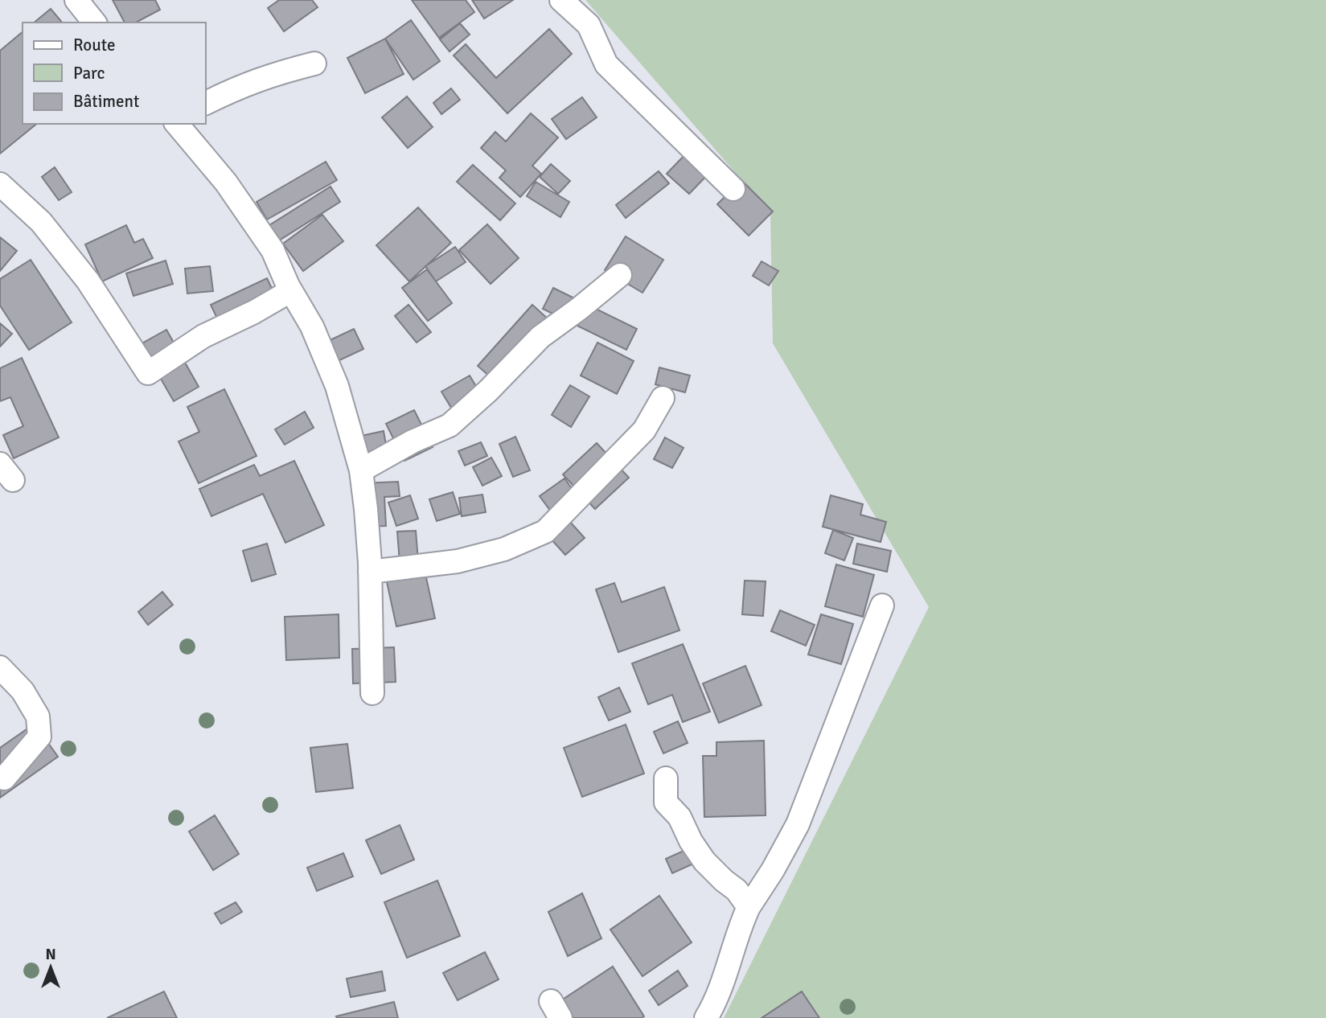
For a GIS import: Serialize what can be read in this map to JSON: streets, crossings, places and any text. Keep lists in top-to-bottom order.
{
  "legend": ["Route", "Parc", "Bâtiment"],
  "north": "top"
}
